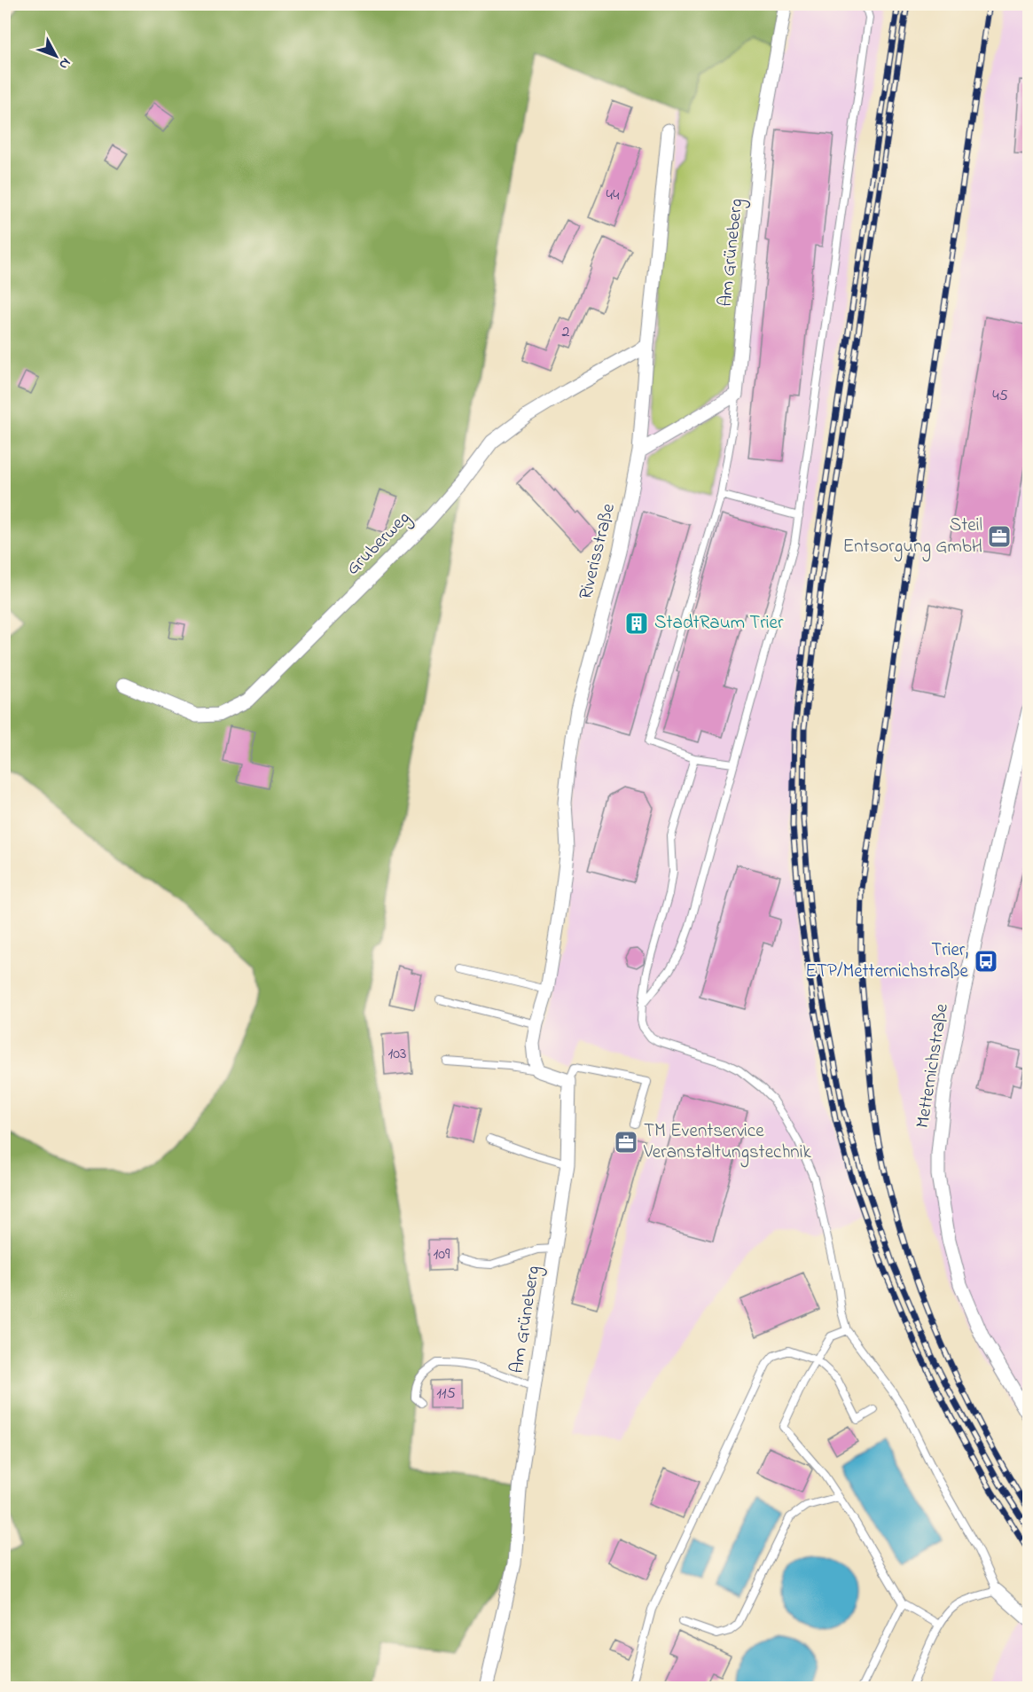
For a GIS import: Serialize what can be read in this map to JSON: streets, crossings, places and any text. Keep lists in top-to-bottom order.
{
  "streets": {
    "street": [
      "Am Grüneberg",
      "Gruberweg",
      "Riverisstraße",
      "Metternichstraße"
    ]
  },
  "crossings": [
    ["Gruberweg", "Riverisstraße"]
  ],
  "places": {
    "office": ["Steil Entsorgung GmbH", "TM Eventservice Veranstaltungstechnik"],
    "building": ["StadtRaum Trier"],
    "bus stop": ["Trier, ETP/Metternichstraße"]
  },
  "house_numbers": [
    "44",
    "2",
    "45",
    "103",
    "109",
    "115"
  ],
  "north": "bottom right"
}
